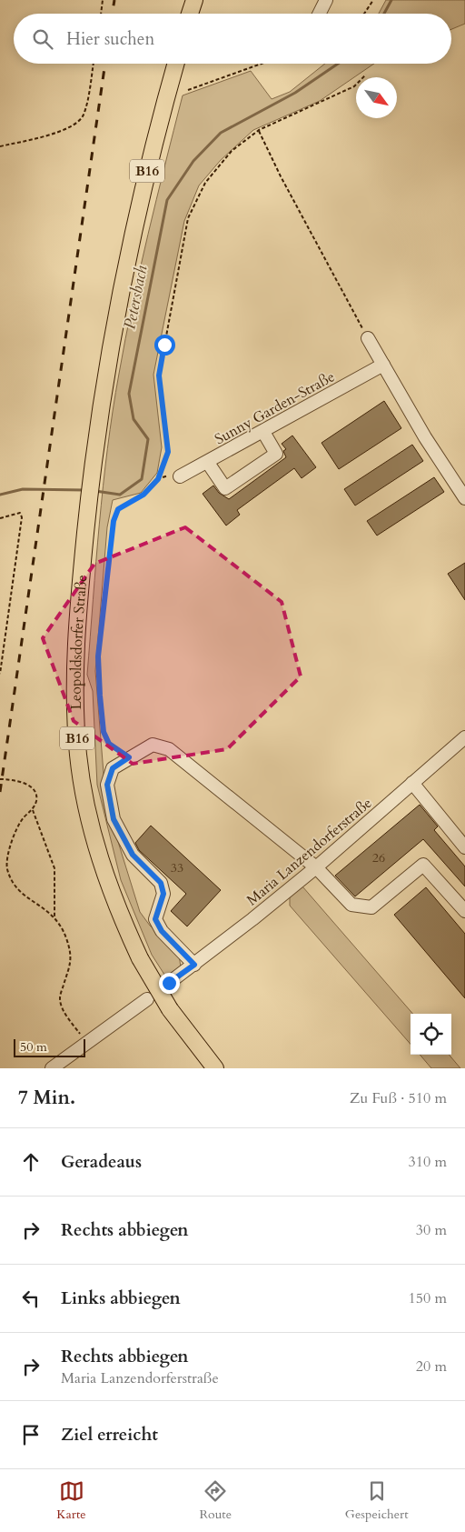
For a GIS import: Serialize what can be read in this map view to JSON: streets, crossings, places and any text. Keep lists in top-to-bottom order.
{
  "streets": {
    "main road": ["B16", "Leopoldsdorfer Straße"],
    "street": ["Sunny Garden-Straße", "Maria Lanzendorferstraße"]
  },
  "water": ["Petersbach"],
  "house_numbers": ["26", "33"],
  "scale_bar": "50 m",
  "north": "bottom right",
  "page": {
    "search": "Hier suchen",
    "scale": "50 m",
    "heading": ["7 Min.", "Zu Fuß · 510 m"],
    "list": [
      ["Geradeaus", "310 m"],
      ["Rechts abbiegen", "30 m"],
      ["Links abbiegen", "150 m"],
      ["Rechts abbiegen", "Maria Lanzendorferstraße", "20 m"],
      "Ziel erreicht"
    ],
    "nav": ["Karte", "Route", "Gespeichert"]
  }
}
